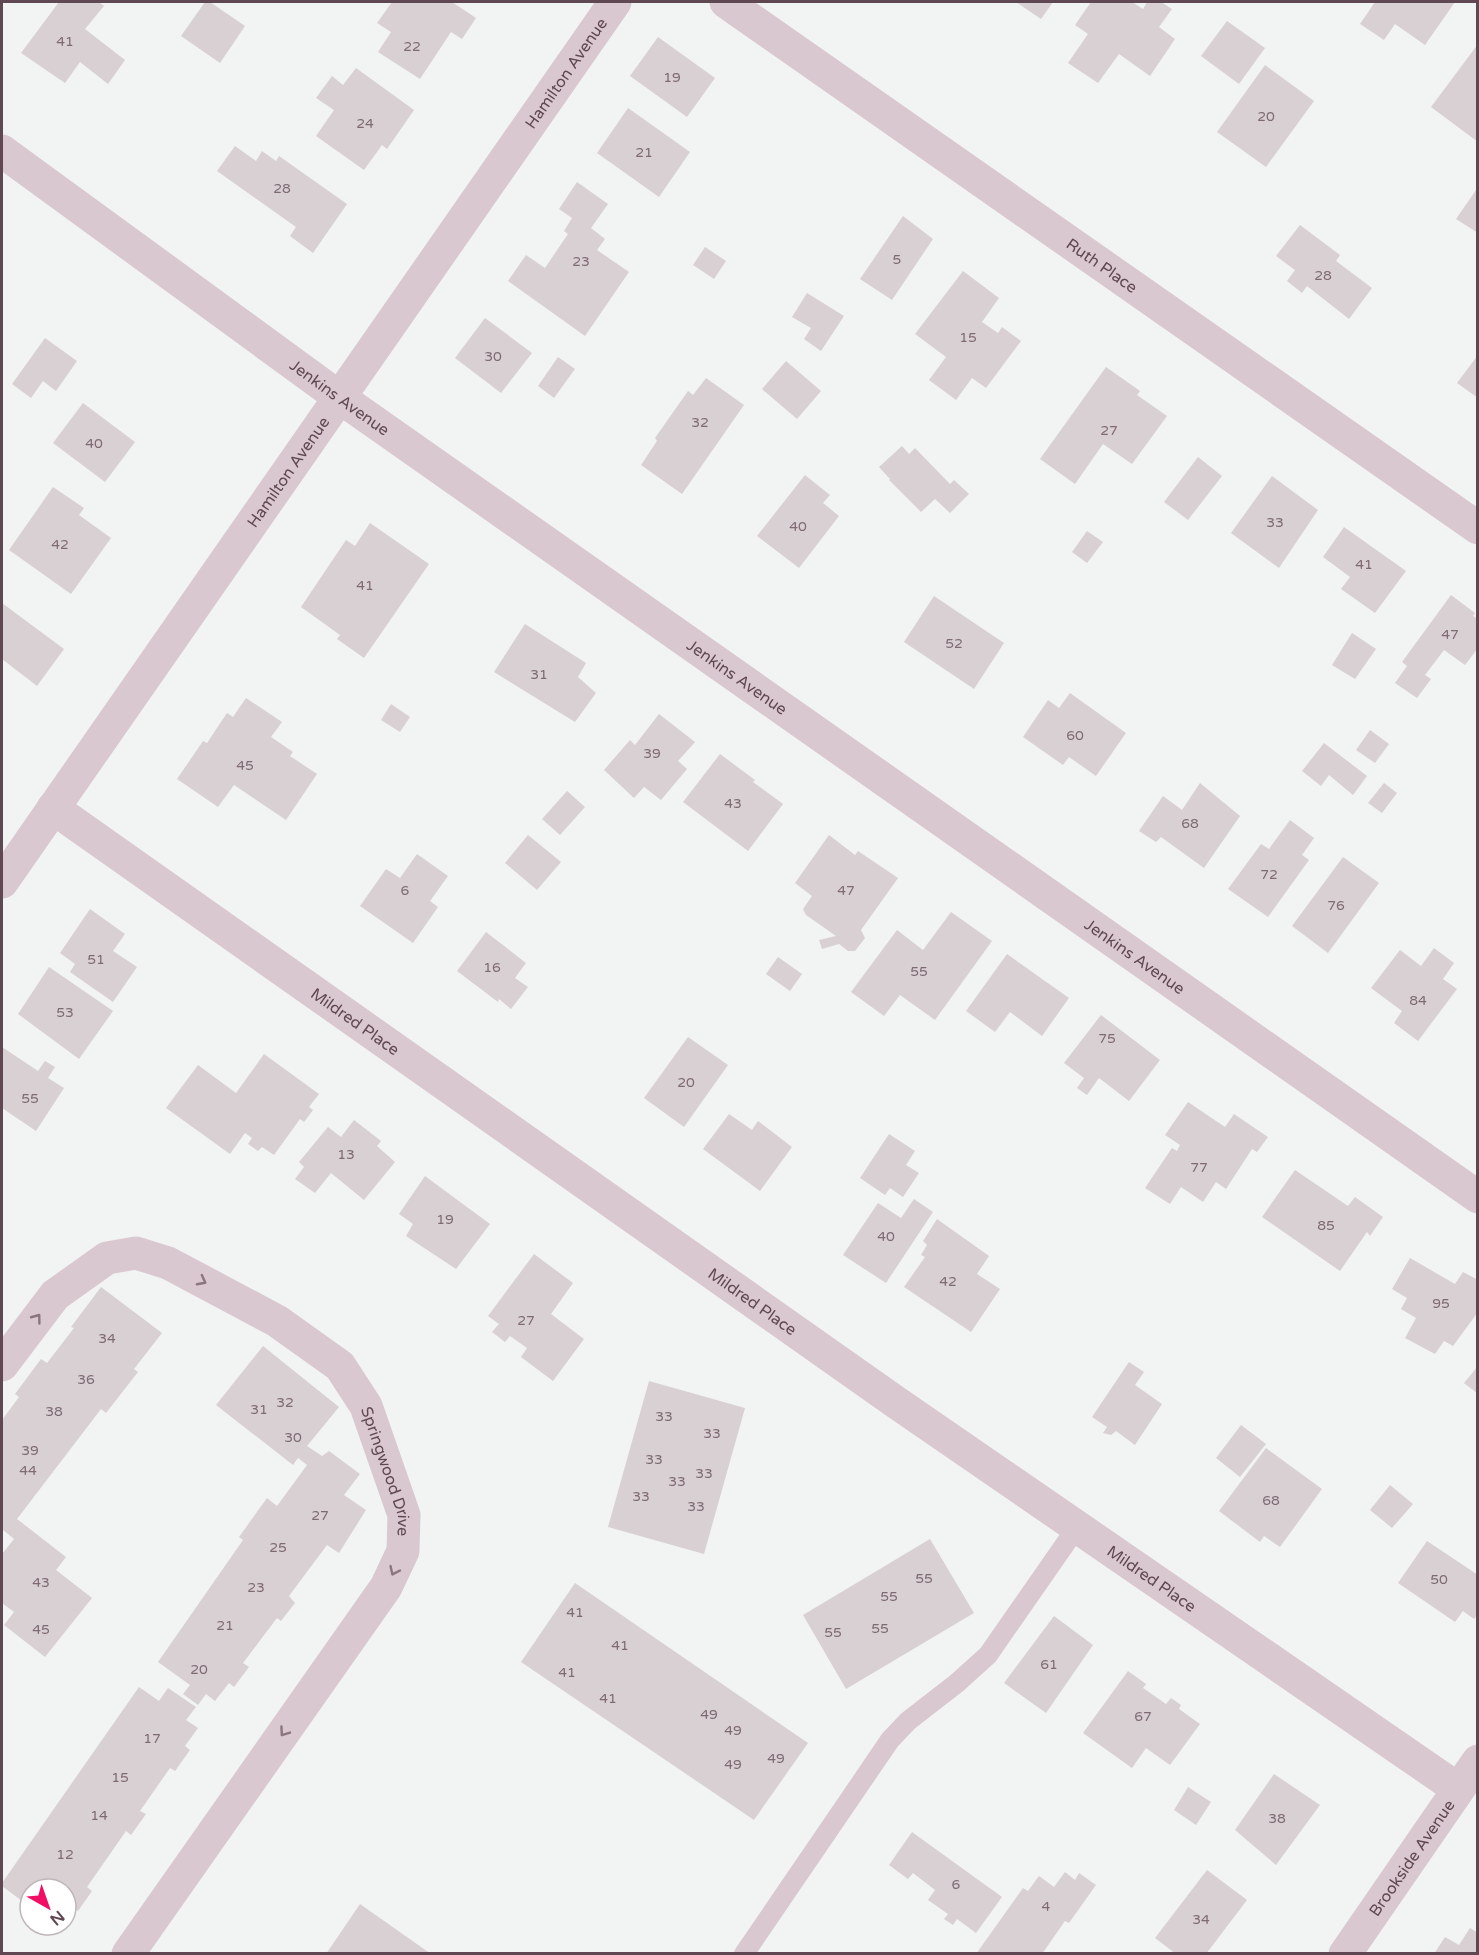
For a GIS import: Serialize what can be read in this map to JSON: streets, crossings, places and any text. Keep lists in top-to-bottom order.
{
  "streets": {
    "street": [
      "Hamilton Avenue",
      "Ruth Place",
      "Jenkins Avenue",
      "Mildred Place",
      "Springwood Drive",
      "Brookside Avenue"
    ]
  },
  "crossings": [
    ["Hamilton Avenue", "Jenkins Avenue"],
    ["Hamilton Avenue", "Mildred Place"],
    ["Mildred Place", "Brookside Avenue"]
  ],
  "house_numbers": [
    "41",
    "22",
    "19",
    "20",
    "24",
    "21",
    "28",
    "5",
    "23",
    "28",
    "15",
    "30",
    "32",
    "27",
    "40",
    "33",
    "40",
    "42",
    "41",
    "41",
    "47",
    "52",
    "31",
    "60",
    "39",
    "45",
    "43",
    "68",
    "72",
    "6",
    "47",
    "76",
    "51",
    "16",
    "55",
    "84",
    "53",
    "75",
    "20",
    "55",
    "13",
    "77",
    "19",
    "85",
    "40",
    "42",
    "95",
    "27",
    "34",
    "36",
    "32",
    "31",
    "38",
    "33",
    "33",
    "30",
    "39",
    "33",
    "44",
    "33",
    "33",
    "33",
    "68",
    "33",
    "27",
    "25",
    "55",
    "50",
    "43",
    "23",
    "55",
    "41",
    "21",
    "55",
    "45",
    "55",
    "41",
    "61",
    "20",
    "41",
    "41",
    "49",
    "67",
    "49",
    "17",
    "49",
    "49",
    "15",
    "14",
    "38",
    "12",
    "6",
    "4",
    "34"
  ],
  "north": "bottom right"
}
